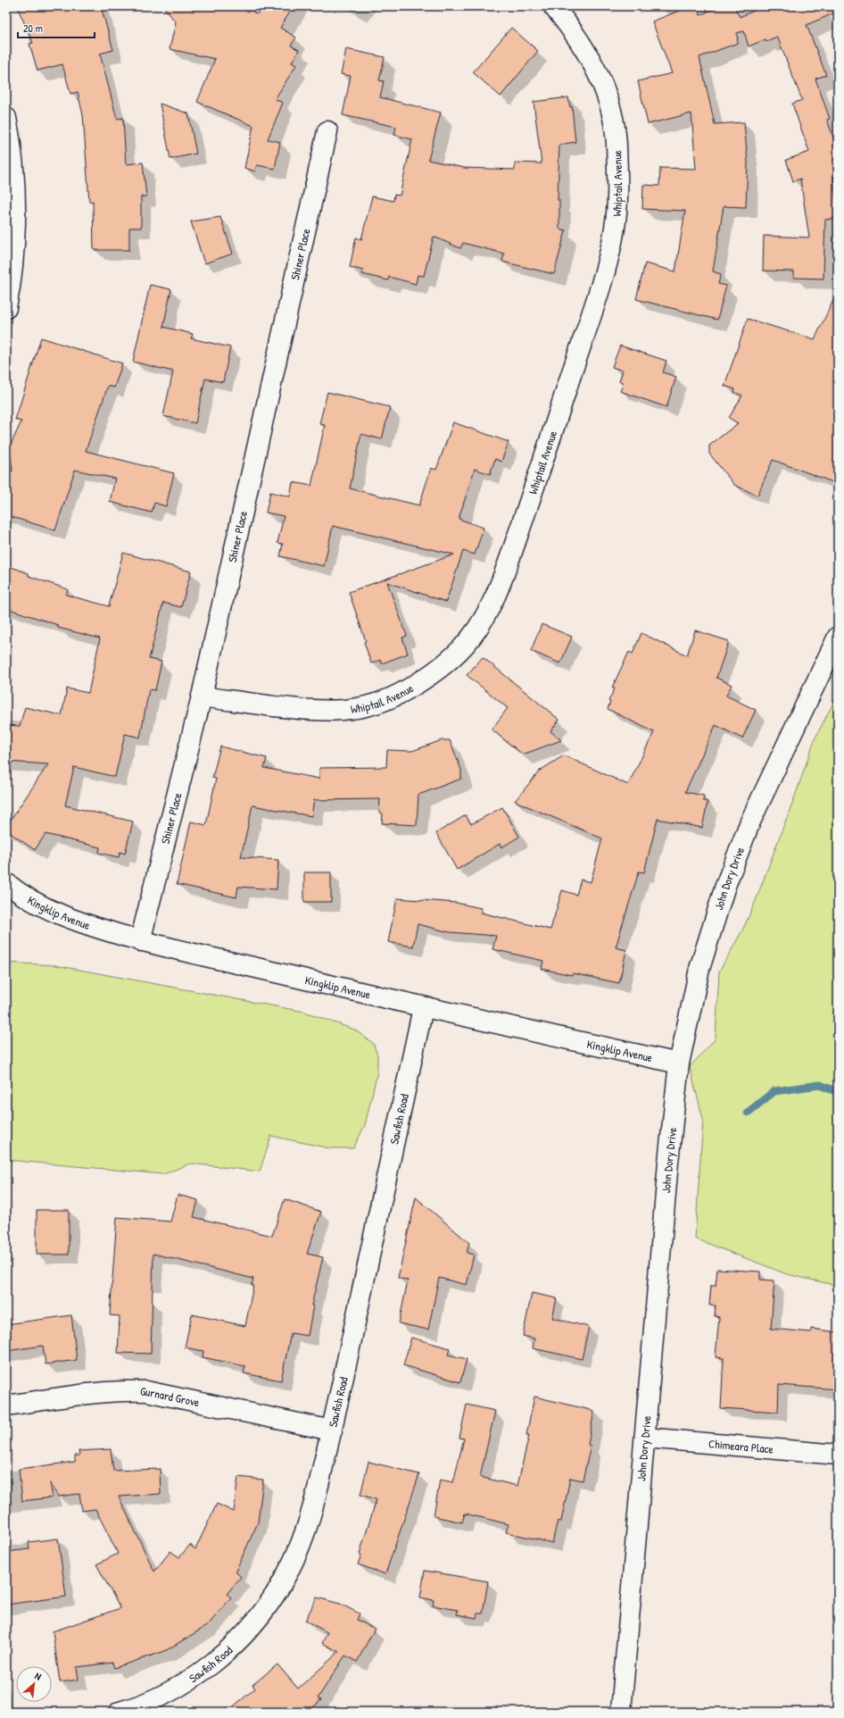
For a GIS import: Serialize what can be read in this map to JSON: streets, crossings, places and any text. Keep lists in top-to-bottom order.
{
  "streets": {
    "street": [
      "Whiptail Avenue",
      "Shiner Place",
      "John Dory Drive",
      "Kingklip Avenue",
      "Sawfish Road",
      "Gurnard Grove",
      "Chimeara Place"
    ]
  },
  "crossings": [
    ["Whiptail Avenue", "Shiner Place"],
    ["Shiner Place", "Kingklip Avenue"],
    ["John Dory Drive", "Kingklip Avenue"],
    ["John Dory Drive", "Chimeara Place"],
    ["Kingklip Avenue", "Sawfish Road"],
    ["Sawfish Road", "Gurnard Grove"]
  ],
  "scale_bar": "20 m",
  "north": "top right"
}
